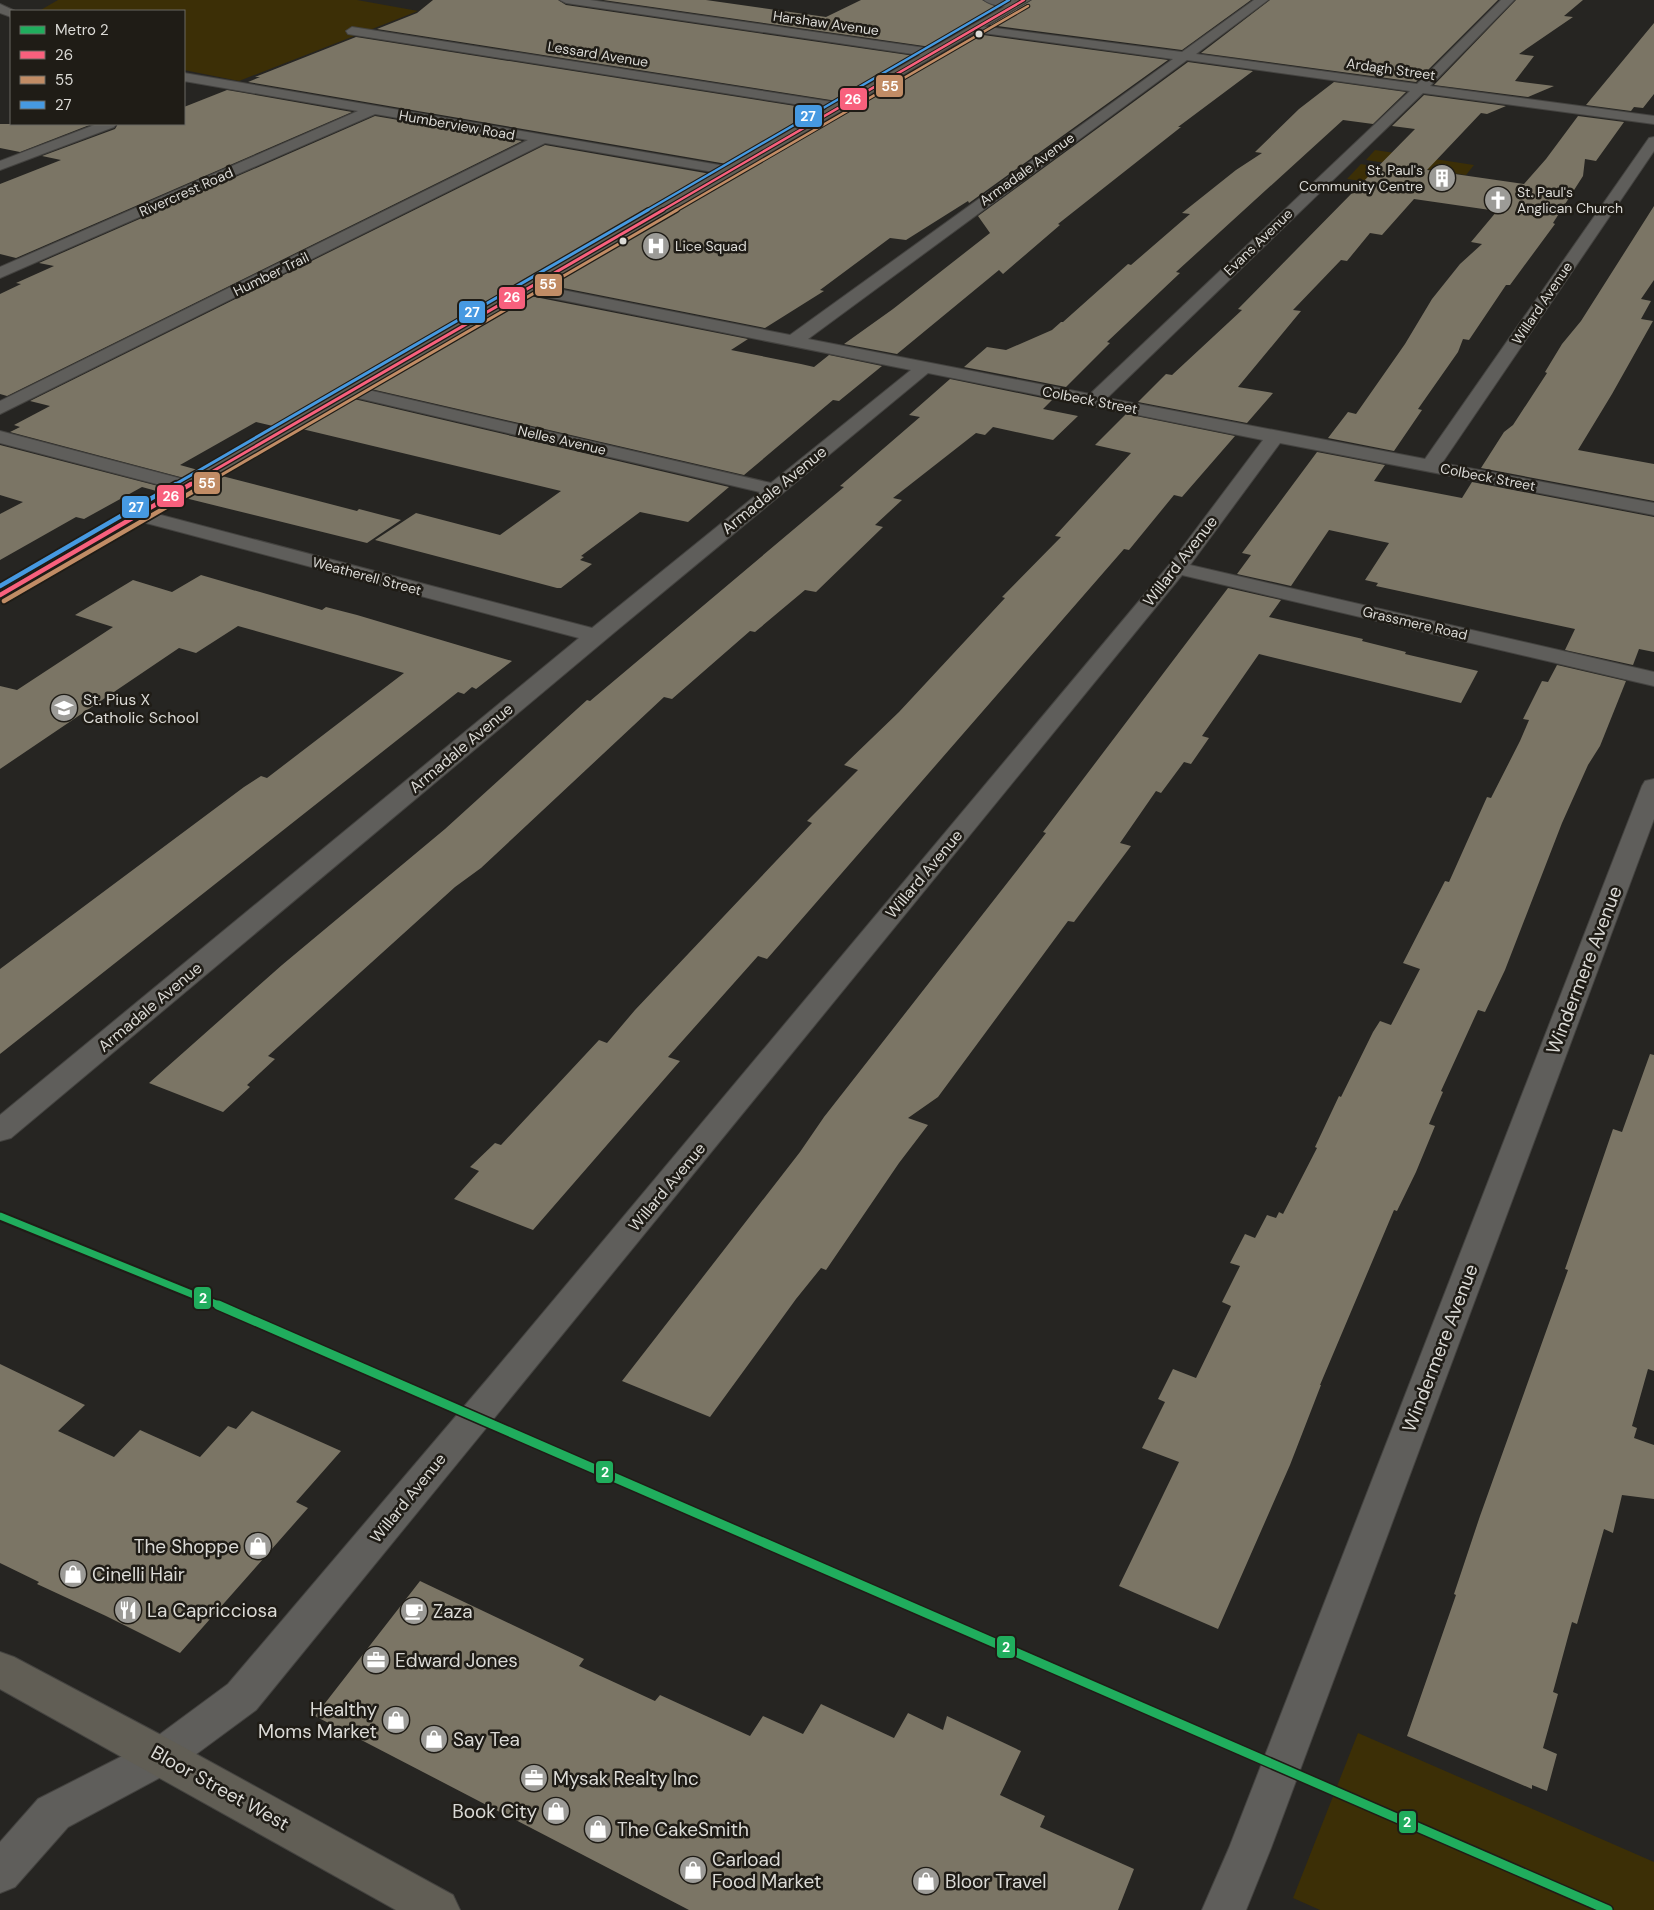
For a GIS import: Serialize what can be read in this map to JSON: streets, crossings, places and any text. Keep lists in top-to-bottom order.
{
  "streets": {
    "main road": ["Bloor Street West"],
    "street": [
      "Harshaw Avenue",
      "Lessard Avenue",
      "Ardagh Street",
      "Humberview Road",
      "Armadale Avenue",
      "Rivercrest Road",
      "Evans Avenue",
      "Humber Trail",
      "Willard Avenue",
      "Colbeck Street",
      "Nelles Avenue",
      "Weatherell Street",
      "Grassmere Road",
      "Windermere Avenue"
    ]
  },
  "crossings": [
    ["Ardagh Street", "Armadale Avenue"],
    ["Ardagh Street", "Evans Avenue"],
    ["Humberview Road", "Rivercrest Road"],
    ["Humberview Road", "Humber Trail"],
    ["Armadale Avenue", "Colbeck Street"],
    ["Armadale Avenue", "Nelles Avenue"],
    ["Armadale Avenue", "Weatherell Street"],
    ["Evans Avenue", "Colbeck Street"],
    ["Willard Avenue", "Colbeck Street"],
    ["Willard Avenue", "Grassmere Road"],
    ["Willard Avenue", "Bloor Street West"]
  ],
  "places": {
    "building": ["St. Paul's Community Centre"],
    "church": ["St. Paul's Anglican Church"],
    "hospital": ["Lice Squad"],
    "school or university": ["St. Pius X Catholic School"],
    "shop": [
      "The Shoppe",
      "Cinelli Hair",
      "Healthy Moms Market",
      "Say Tea",
      "Book City",
      "The CakeSmith",
      "Carload Food Market",
      "Bloor Travel"
    ],
    "restaurant": ["La Capricciosa"],
    "cafe": ["Zaza"],
    "office": ["Edward Jones", "Mysak Realty Inc"]
  },
  "lines": [
    "transit line 26",
    "transit line 27",
    "transit line 55",
    "metro line 2"
  ],
  "legend": [
    "Metro 2",
    "26",
    "55",
    "27"
  ]
}
